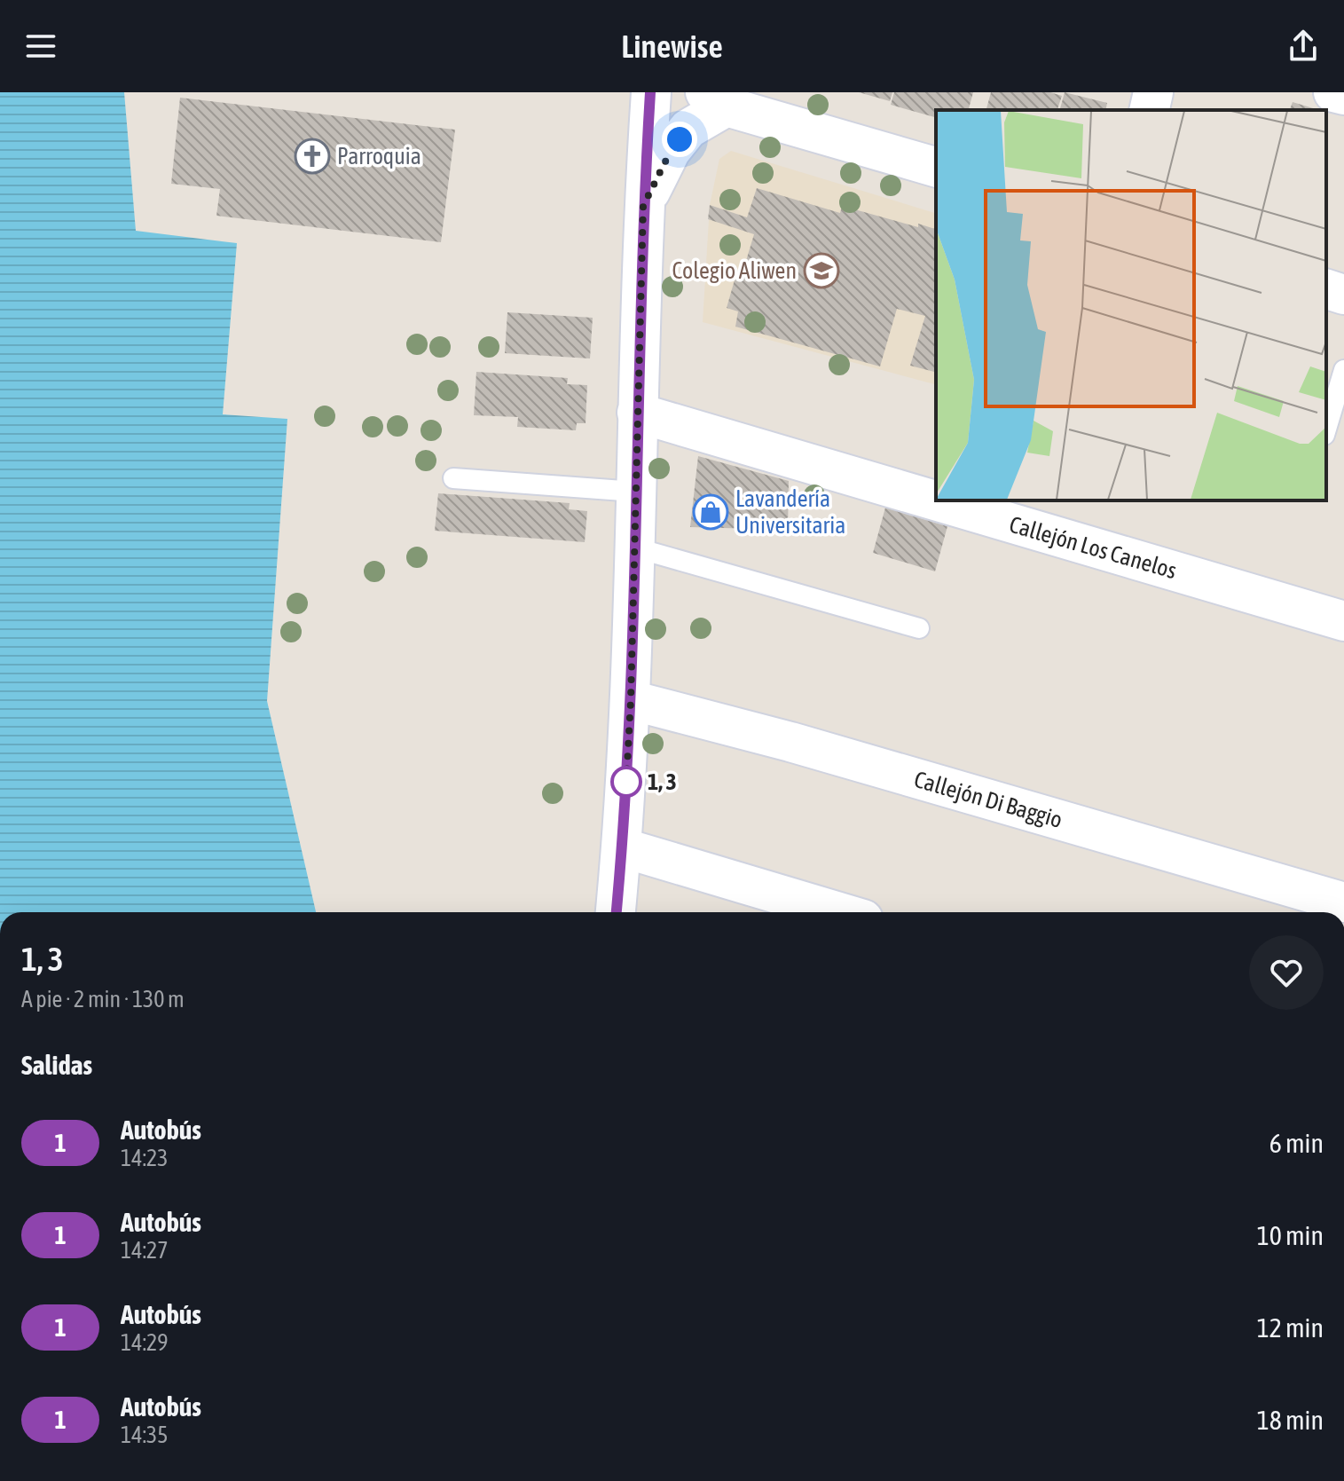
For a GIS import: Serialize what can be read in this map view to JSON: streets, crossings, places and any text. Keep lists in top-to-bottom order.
{
  "streets": {
    "street": ["Callejón Los Canelos", "Callejón Di Baggio"]
  },
  "places": {
    "church": ["Parroquia"],
    "school or university": ["Colegio Aliwen"],
    "shop": ["Lavandería Universitaria"],
    "other": ["1, 3"]
  },
  "lines": ["bus line 1"],
  "page": {
    "header": "Linewise",
    "heading": [
      ["1, 3", "A pie · 2 min · 130 m"],
      "Salidas"
    ],
    "list": [
      {
        "mark": "1",
        "name": "Autobús",
        "note": "14:23",
        "value": "6 min"
      },
      {
        "mark": "1",
        "name": "Autobús",
        "note": "14:27",
        "value": "10 min"
      },
      {
        "mark": "1",
        "name": "Autobús",
        "note": "14:29",
        "value": "12 min"
      },
      {
        "mark": "1",
        "name": "Autobús",
        "note": "14:35",
        "value": "18 min"
      }
    ]
  }
}
